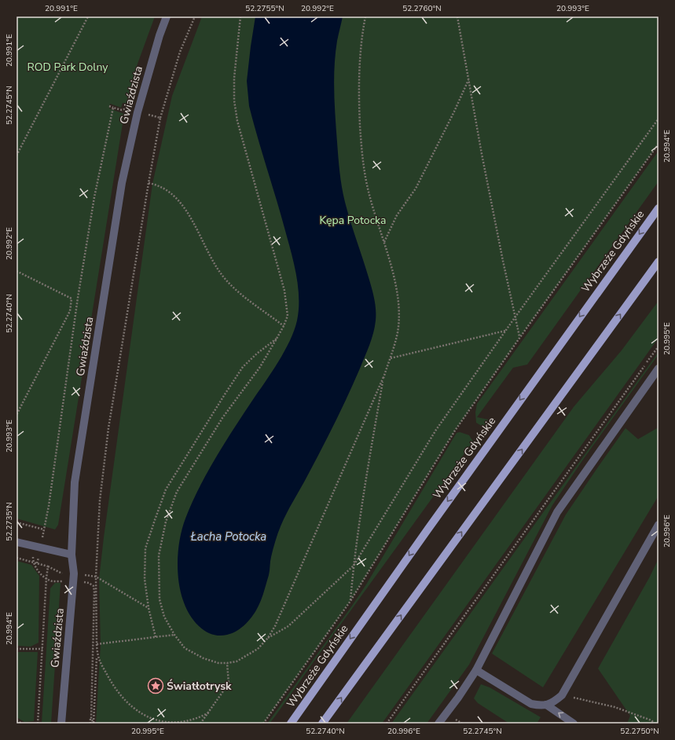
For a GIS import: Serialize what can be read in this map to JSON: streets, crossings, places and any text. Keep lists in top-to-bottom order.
{
  "streets": {
    "main road": ["Wybrzeże Gdyńskie"],
    "street": ["Gwiaździsta"]
  },
  "water": ["Łacha Potocka"],
  "parks": ["ROD Park Dolny", "Kępa Potocka"],
  "places": {
    "place": ["Światłotrysk"]
  },
  "coordinates": [
    "20.991°E",
    "52.2755°N",
    "20.992°E",
    "52.2760°N",
    "20.993°E",
    "52.2745°N",
    "20.994°E",
    "52.2740°N",
    "20.995°E",
    "52.2735°N",
    "20.996°E",
    "52.2750°N"
  ]
}
